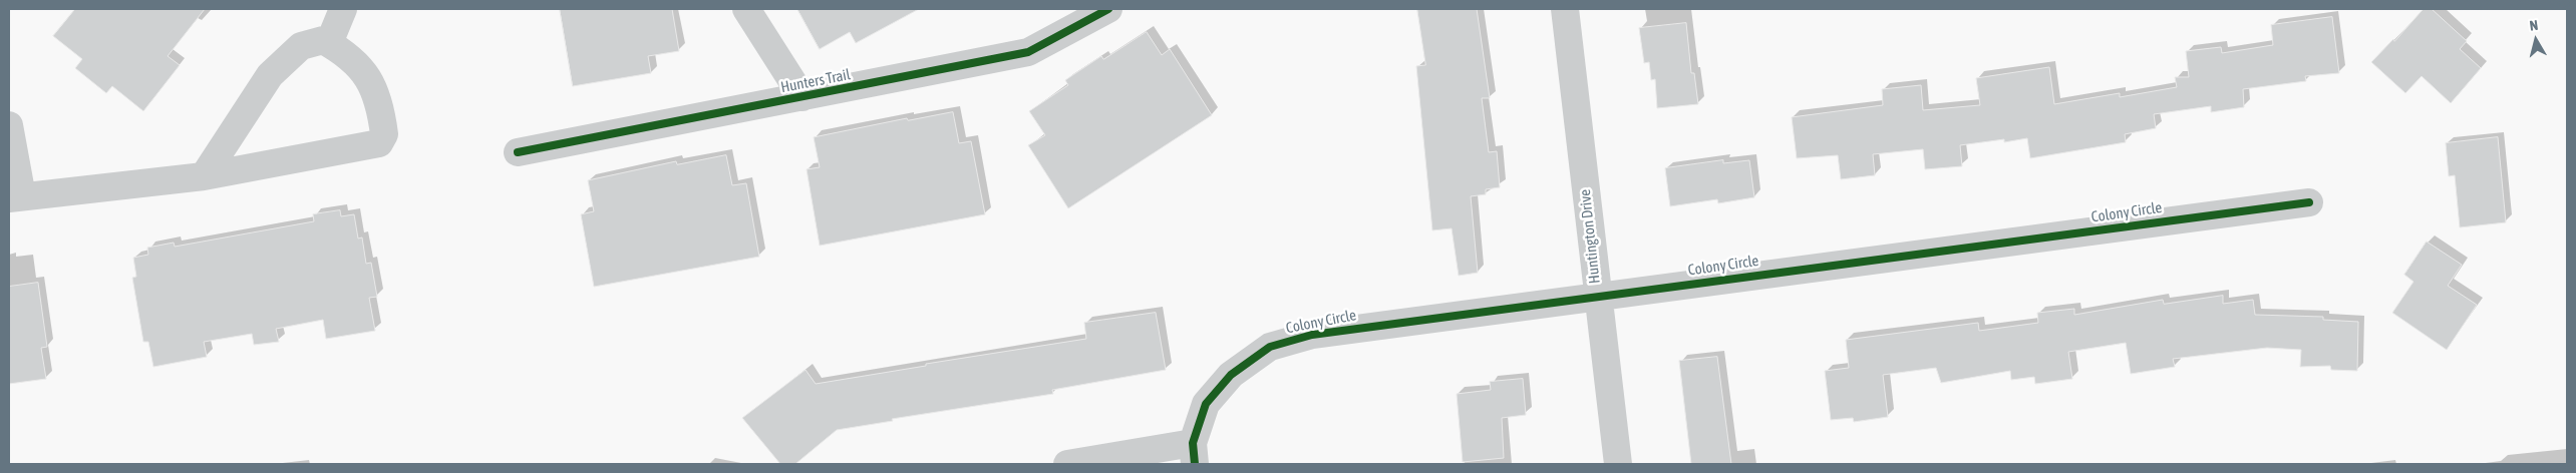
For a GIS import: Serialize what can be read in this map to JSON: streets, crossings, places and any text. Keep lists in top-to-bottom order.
{
  "streets": {
    "street": ["Hunters Trail", "Colony Circle", "Huntington Drive"]
  },
  "crossings": [
    ["Colony Circle", "Huntington Drive"]
  ],
  "north": "top"
}
